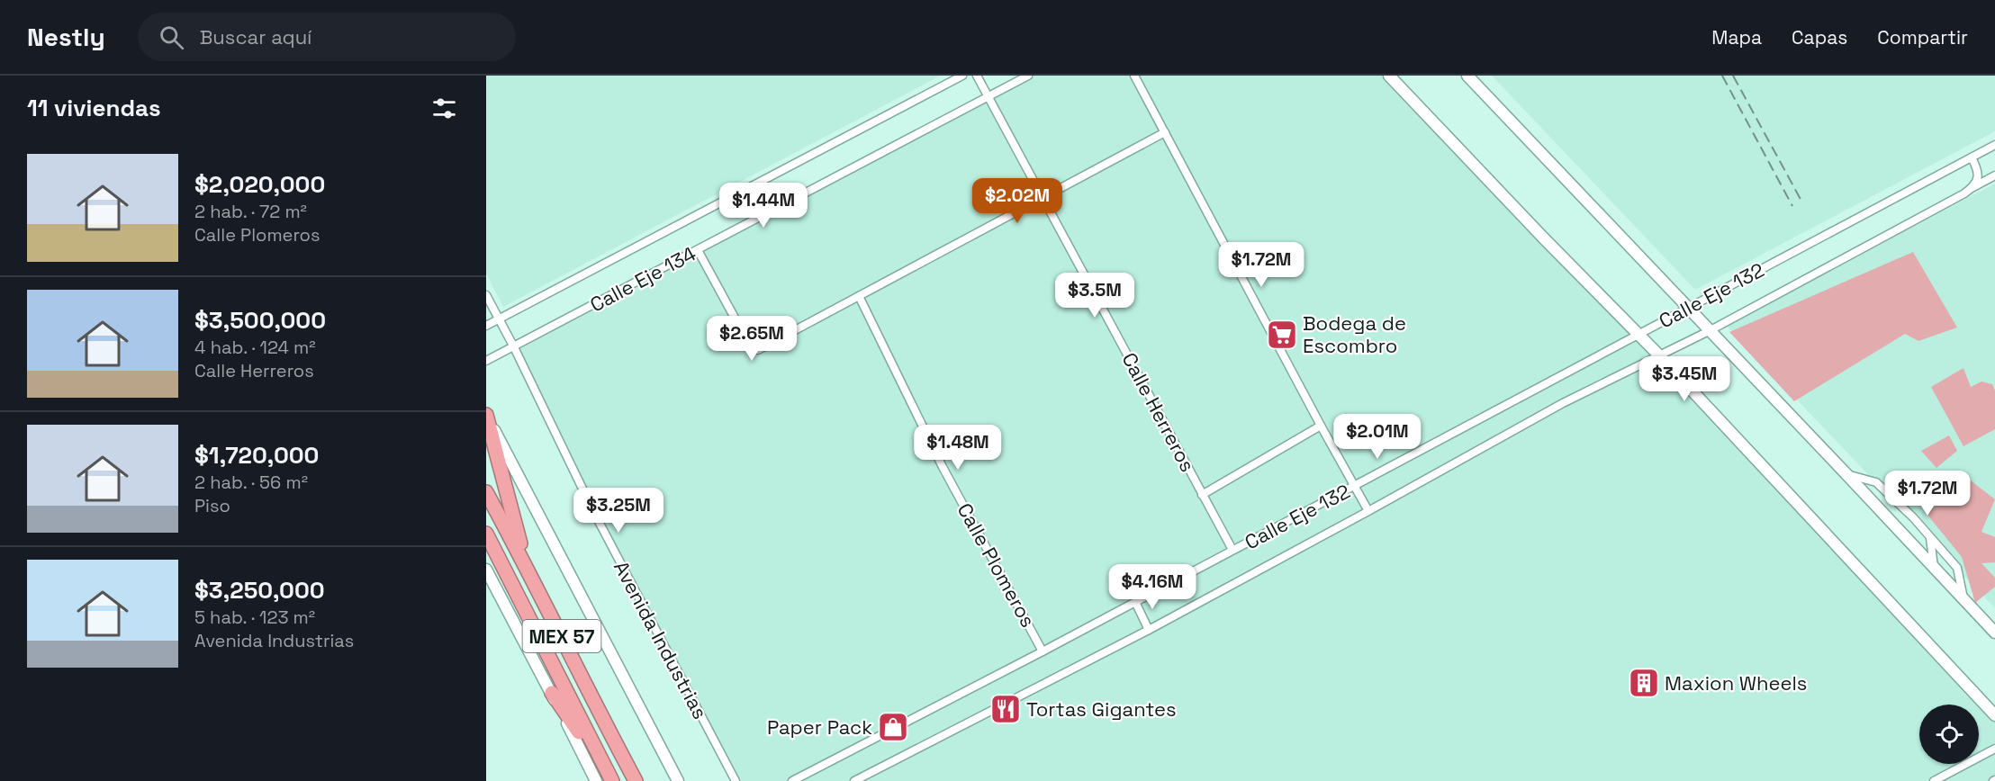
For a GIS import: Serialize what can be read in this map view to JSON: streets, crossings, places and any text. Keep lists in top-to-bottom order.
{
  "streets": {
    "highway": ["MEX 57"],
    "street": [
      "Calle Eje 134",
      "Calle Eje 132",
      "Calle Herreros",
      "Calle Plomeros",
      "Avenida Industrias"
    ]
  },
  "crossings": [
    ["Calle Eje 134", "Calle Herreros"],
    ["Calle Eje 134", "Avenida Industrias"],
    ["Calle Eje 132", "Calle Herreros"],
    ["Calle Eje 132", "Calle Plomeros"]
  ],
  "places": {
    "supermarket": ["Bodega de Escombro"],
    "building": ["Maxion Wheels"],
    "restaurant": ["Tortas Gigantes"],
    "shop": ["Paper Pack"]
  },
  "page": {
    "header": "Nestly",
    "search": "Buscar aquí",
    "nav": ["Mapa", "Capas", "Compartir"],
    "heading": "11 viviendas",
    "list": [
      {
        "name": "$2,020,000",
        "note": "2 hab. · 72 m² · Calle Plomeros"
      },
      {
        "name": "$3,500,000",
        "note": "4 hab. · 124 m² · Calle Herreros"
      },
      {
        "name": "$1,720,000",
        "note": "2 hab. · 56 m² · Piso"
      },
      {
        "name": "$3,250,000",
        "note": "5 hab. · 123 m² · Avenida Industrias"
      }
    ],
    "price": [
      "$2.02M",
      "$1.44M",
      "$1.72M",
      "$3.5M",
      "$2.65M",
      "$3.45M",
      "$2.01M",
      "$1.48M",
      "$1.72M",
      "$3.25M",
      "$4.16M"
    ]
  }
}
